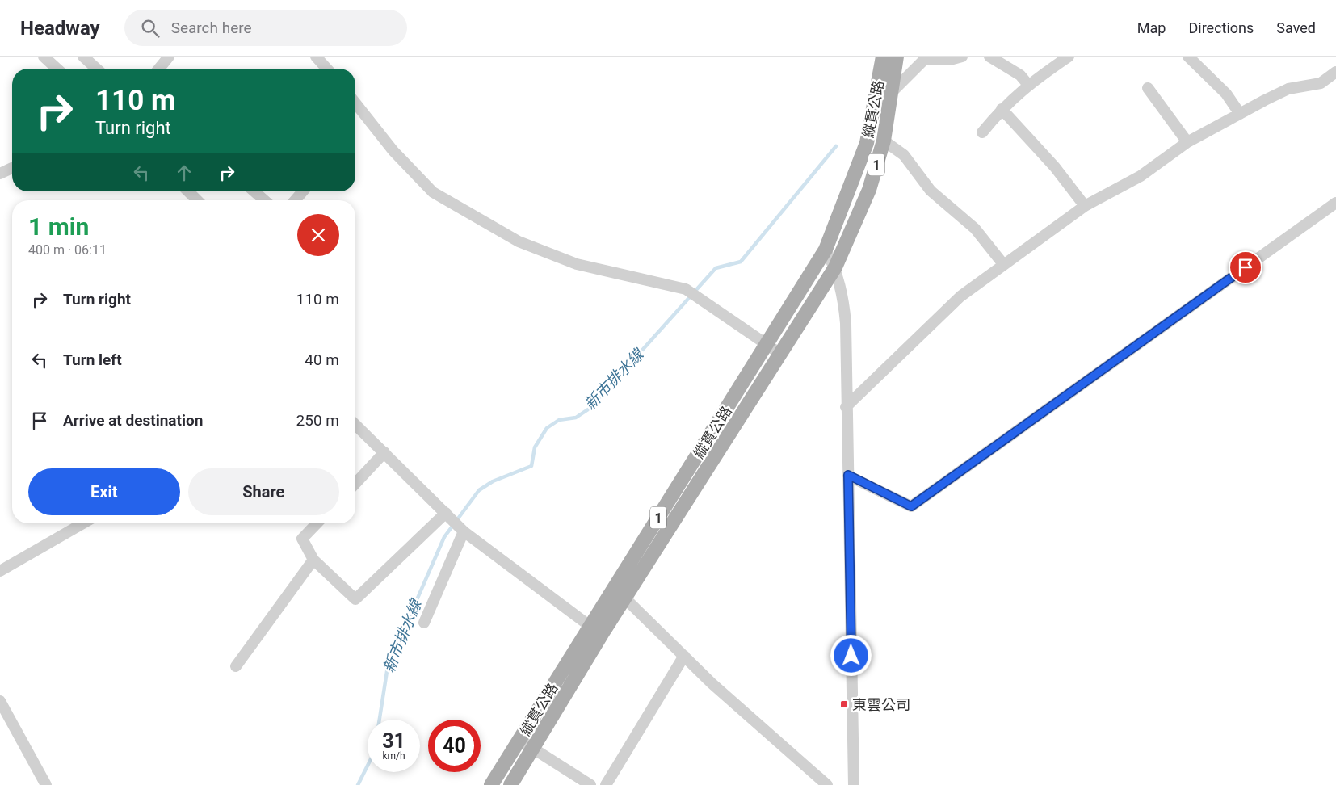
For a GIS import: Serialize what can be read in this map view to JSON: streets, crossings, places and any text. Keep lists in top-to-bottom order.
{
  "streets": {
    "main road": ["縱貫公路", "1"]
  },
  "water": ["新市排水線"],
  "places": {
    "transit": ["東雲公司"]
  },
  "page": {
    "header": "Headway",
    "search": "Search here",
    "nav": ["Map", "Directions", "Saved"],
    "turn": ["110 m", "Turn right"],
    "heading": ["1 min", "400 m · 06:11"],
    "list": [
      {
        "name": "Turn right",
        "value": "110 m"
      },
      {
        "name": "Turn left",
        "value": "40 m"
      },
      {
        "name": "Arrive at destination",
        "value": "250 m"
      }
    ],
    "buttons": ["Exit", "Share"],
    "speed": "31 km/h",
    "limit": "40"
  }
}
